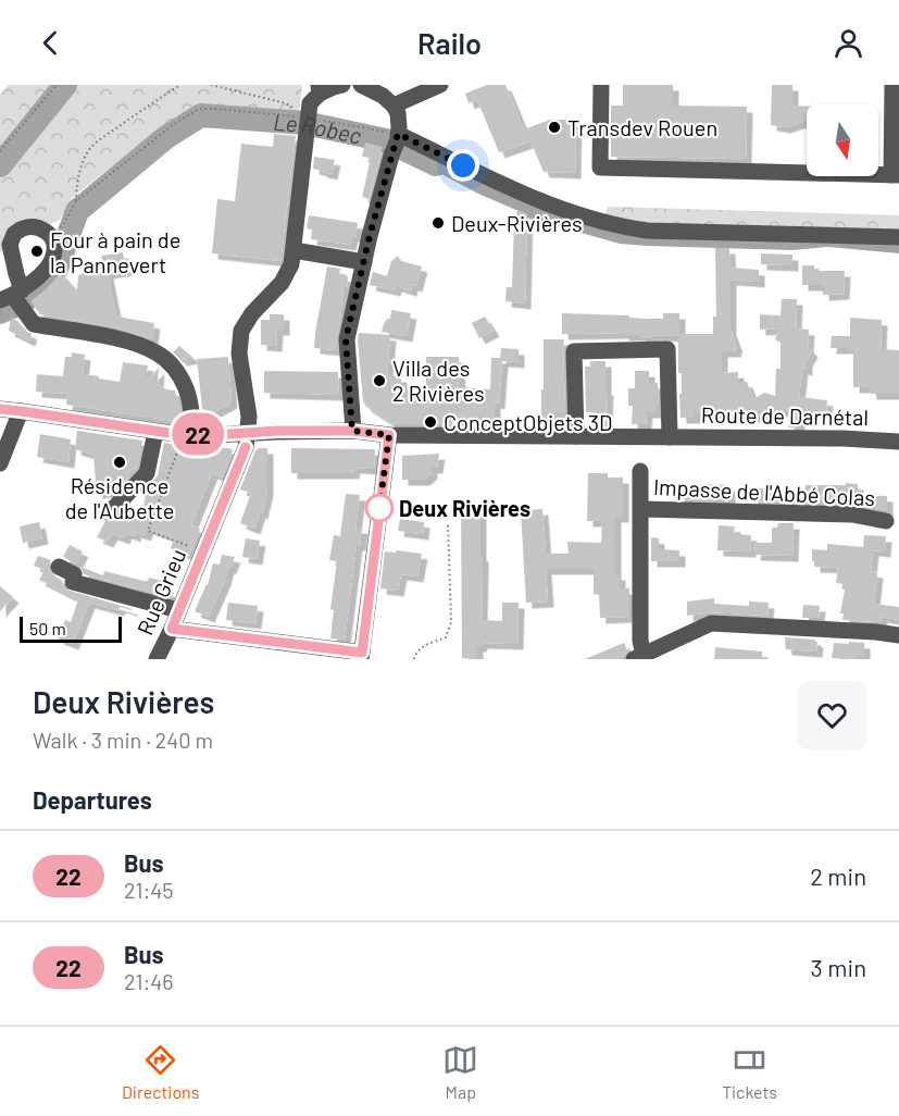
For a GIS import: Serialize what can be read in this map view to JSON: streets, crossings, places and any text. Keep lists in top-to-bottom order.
{
  "streets": {
    "street": ["Route de Darnétal", "Impasse de l'Abbé Colas", "Rue Grieu"]
  },
  "crossings": [
    ["Route de Darnétal", "Rue Grieu"]
  ],
  "water": ["Le Robec"],
  "places": [
    "Transdev Rouen",
    "Deux-Rivières",
    "Four à pain de la Pannevert",
    "Villa des 2 Rivières",
    "ConceptObjets 3D",
    "Résidence de l'Aubette",
    "Deux Rivières"
  ],
  "lines": ["bus line 22"],
  "scale_bar": "50 m",
  "north": "bottom",
  "page": {
    "header": "Railo",
    "on_map": "22",
    "scale": "50 m",
    "heading": [
      ["Deux Rivières", "Walk · 3 min · 240 m"],
      "Departures"
    ],
    "list": [
      {
        "mark": "22",
        "name": "Bus",
        "note": "21:45",
        "value": "2 min"
      },
      {
        "mark": "22",
        "name": "Bus",
        "note": "21:46",
        "value": "3 min"
      }
    ],
    "tabs": ["Directions", "Map", "Tickets"]
  }
}
